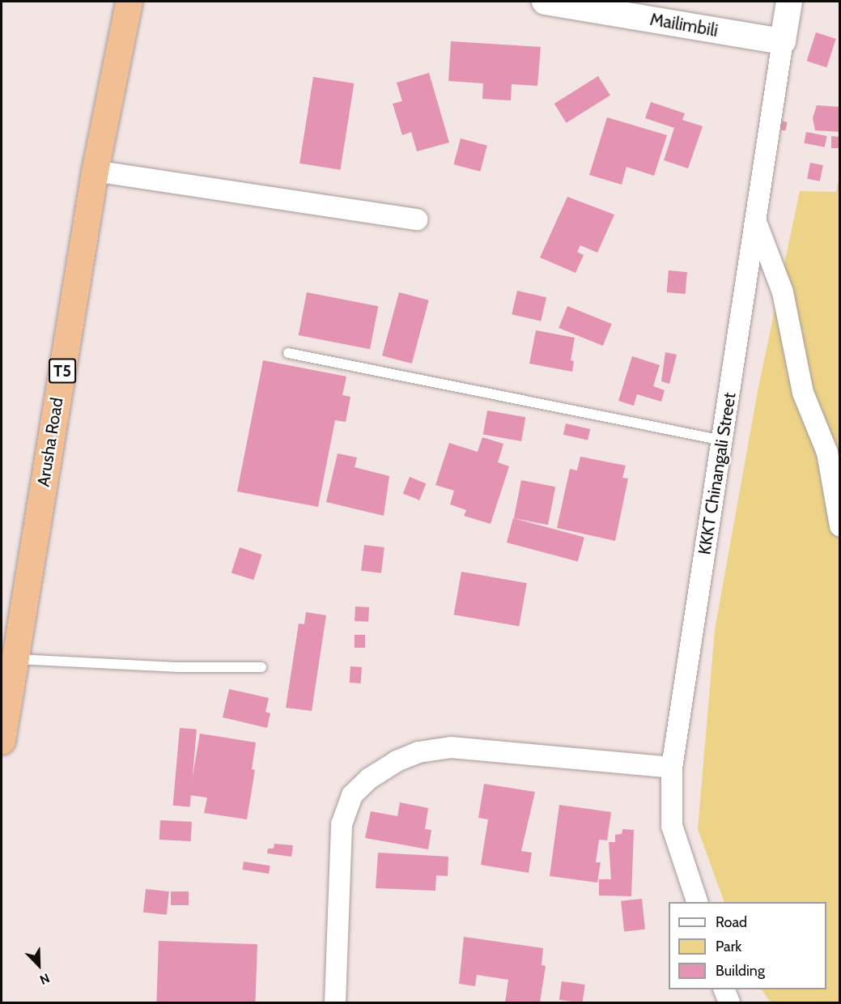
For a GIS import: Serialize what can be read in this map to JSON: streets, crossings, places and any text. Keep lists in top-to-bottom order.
{
  "streets": {
    "highway": ["T5", "Arusha Road"],
    "street": ["Mailimbili", "KKKT Chinangali Street"]
  },
  "crossings": [
    ["Mailimbili", "KKKT Chinangali Street"]
  ],
  "legend": ["Road", "Park", "Building"],
  "north": "bottom right"
}
